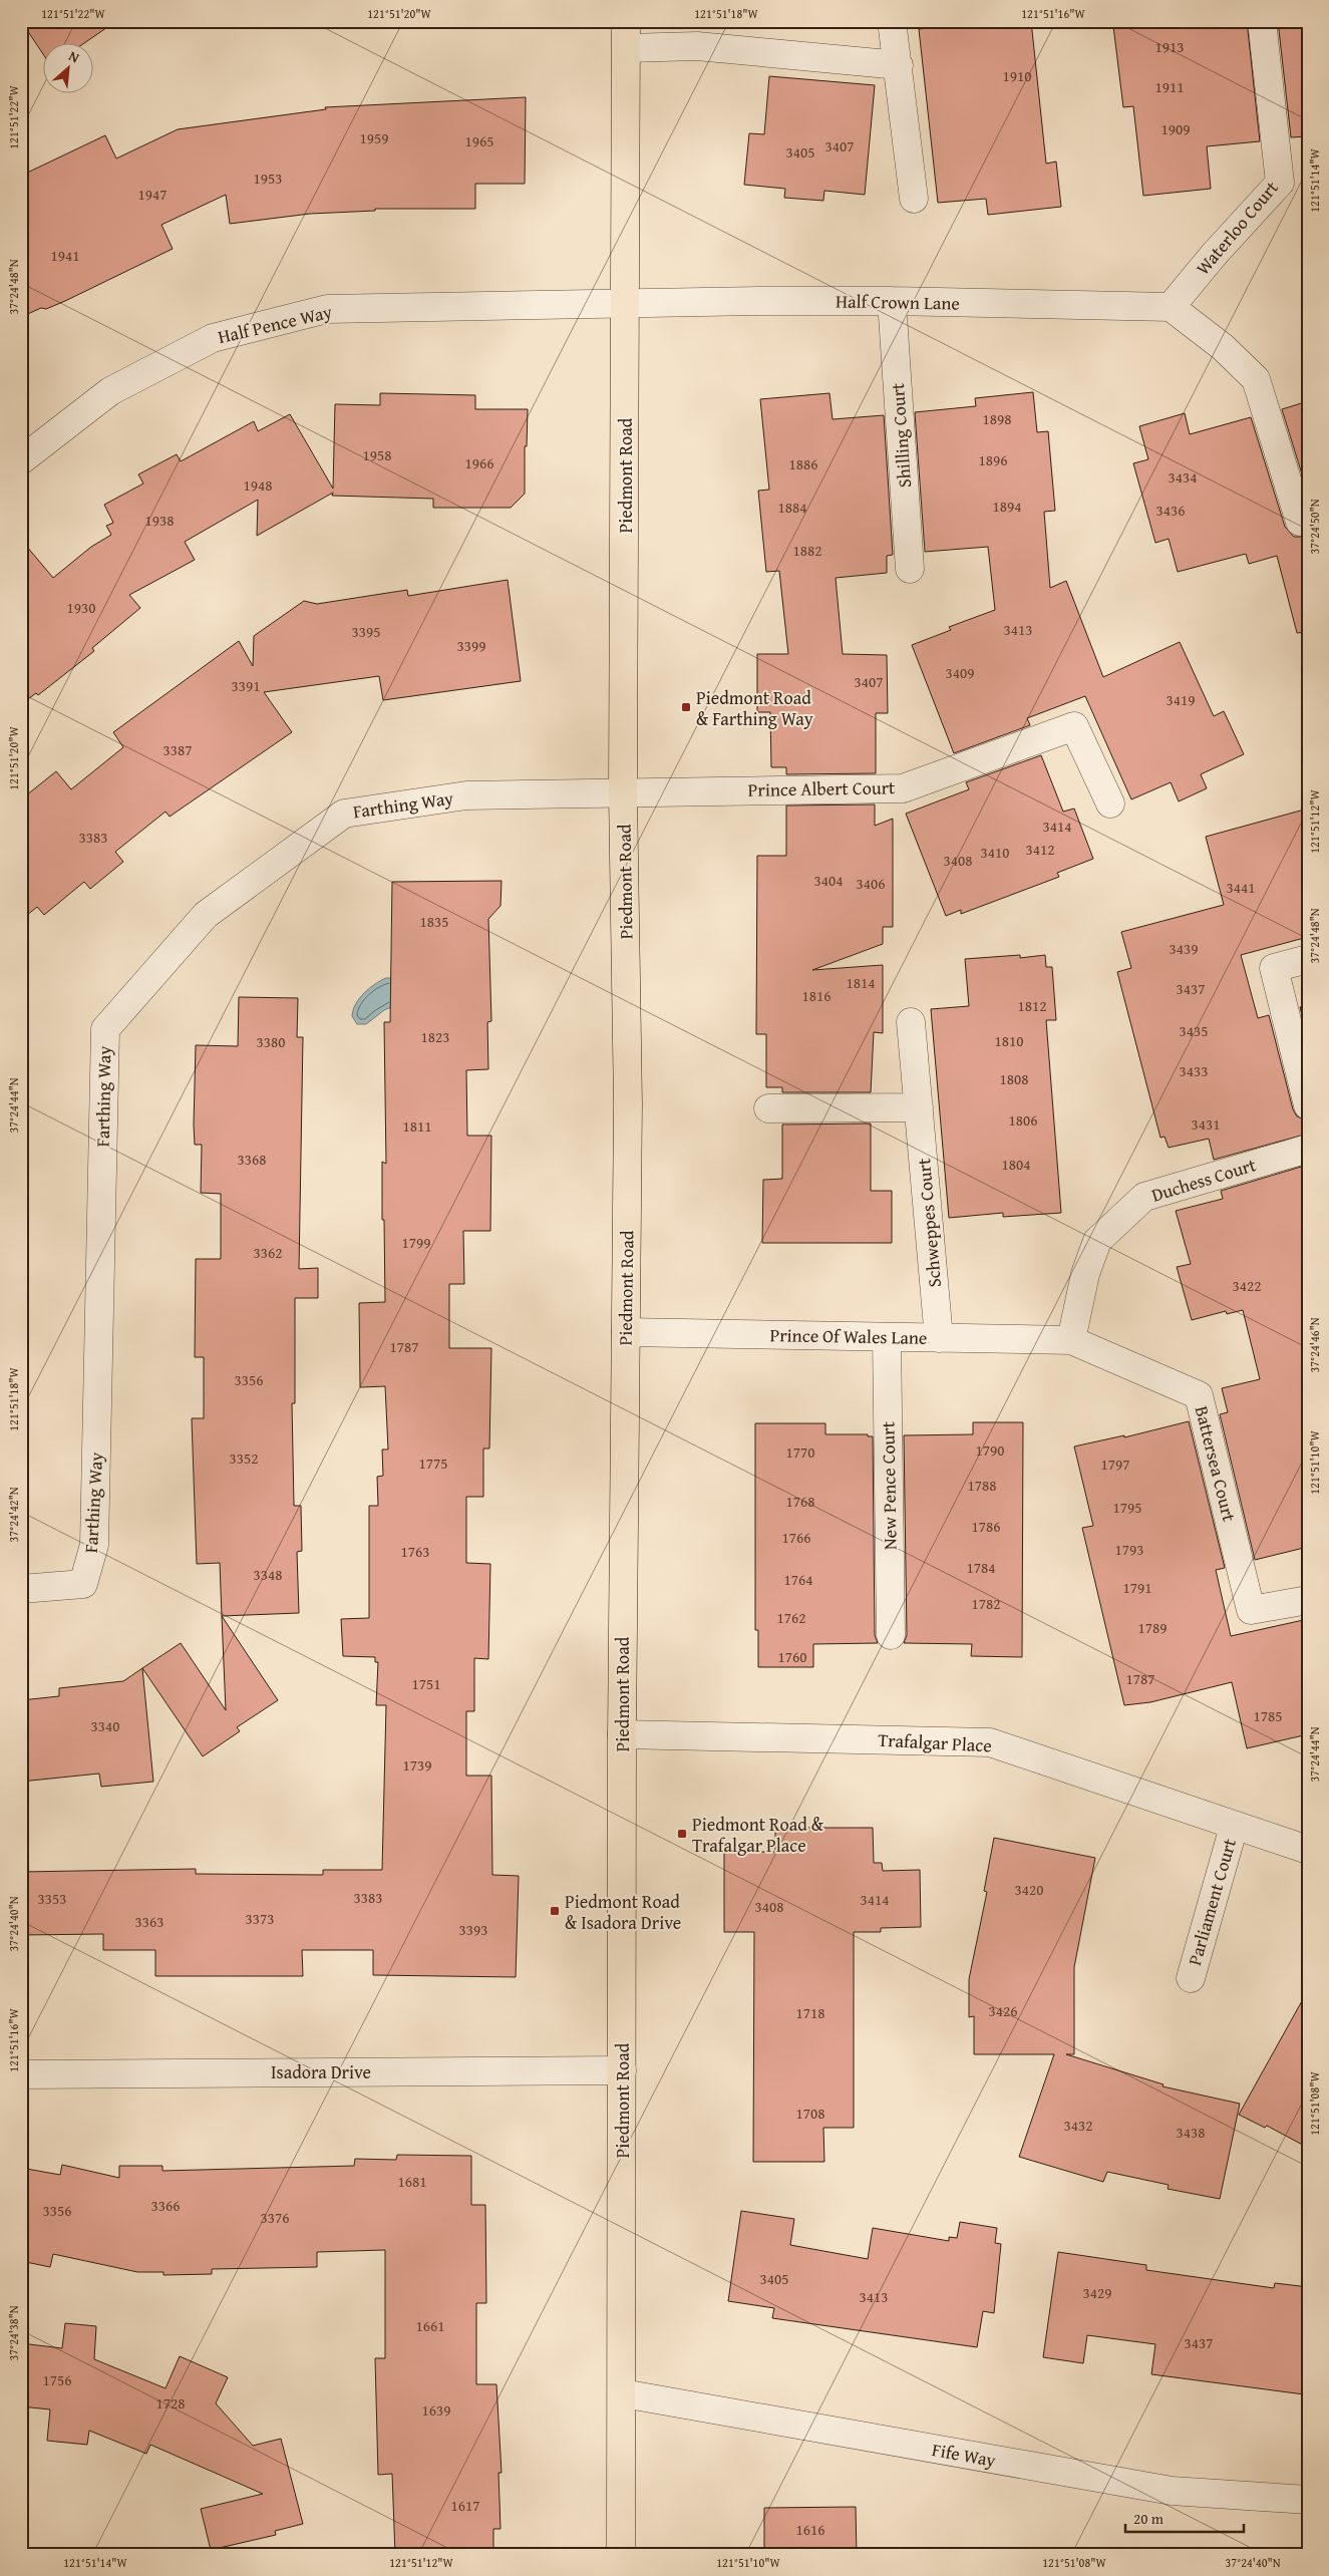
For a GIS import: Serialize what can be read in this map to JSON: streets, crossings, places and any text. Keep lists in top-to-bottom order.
{
  "streets": {
    "main road": ["Piedmont Road"],
    "street": [
      "Waterloo Court",
      "Half Crown Lane",
      "Half Pence Way",
      "Shilling Court",
      "Prince Albert Court",
      "Farthing Way",
      "Duchess Court",
      "Schweppes Court",
      "Prince Of Wales Lane",
      "Battersea Court",
      "New Pence Court",
      "Trafalgar Place",
      "Parliament Court",
      "Isadora Drive",
      "Fife Way"
    ]
  },
  "crossings": [
    ["Waterloo Court", "Half Crown Lane"],
    ["Half Crown Lane", "Half Pence Way"],
    ["Half Crown Lane", "Shilling Court"],
    ["Half Crown Lane", "Piedmont Road"],
    ["Half Pence Way", "Piedmont Road"],
    ["Piedmont Road", "Prince Albert Court"],
    ["Piedmont Road", "Farthing Way"],
    ["Piedmont Road", "Prince Of Wales Lane"],
    ["Piedmont Road", "Trafalgar Place"],
    ["Piedmont Road", "Isadora Drive"],
    ["Piedmont Road", "Fife Way"],
    ["Prince Albert Court", "Farthing Way"],
    ["Duchess Court", "Prince Of Wales Lane"],
    ["Duchess Court", "Battersea Court"],
    ["Schweppes Court", "Prince Of Wales Lane"],
    ["Prince Of Wales Lane", "Battersea Court"],
    ["Prince Of Wales Lane", "New Pence Court"],
    ["Trafalgar Place", "Parliament Court"]
  ],
  "places": {
    "transit": ["Piedmont Road & Farthing Way", "Piedmont Road & Trafalgar Place", "Piedmont Road & Isadora Drive"]
  },
  "house_numbers": [
    "1913",
    "1910",
    "1911",
    "1909",
    "1959",
    "1965",
    "3407",
    "3405",
    "1953",
    "1947",
    "1941",
    "1898",
    "1958",
    "1896",
    "1966",
    "1886",
    "3434",
    "1948",
    "1894",
    "1884",
    "3436",
    "1938",
    "1882",
    "1930",
    "3413",
    "3395",
    "3399",
    "3409",
    "3407",
    "3391",
    "3419",
    "3387",
    "3414",
    "3383",
    "3412",
    "3410",
    "3408",
    "3404",
    "3406",
    "3441",
    "1835",
    "3439",
    "1814",
    "3437",
    "1816",
    "1812",
    "3435",
    "1823",
    "1810",
    "3380",
    "3433",
    "1808",
    "1806",
    "3431",
    "1811",
    "3368",
    "1804",
    "1799",
    "3362",
    "3422",
    "1787",
    "3356",
    "1790",
    "1770",
    "3352",
    "1775",
    "1797",
    "1788",
    "1768",
    "1795",
    "1786",
    "1766",
    "1793",
    "1763",
    "1784",
    "3348",
    "1764",
    "1791",
    "1782",
    "1762",
    "1789",
    "1760",
    "1787",
    "1751",
    "1785",
    "3340",
    "1739",
    "3420",
    "3383",
    "3353",
    "3414",
    "3408",
    "3373",
    "3363",
    "3393",
    "3426",
    "1718",
    "1708",
    "3432",
    "3438",
    "1681",
    "3366",
    "3356",
    "3376",
    "3405",
    "3429",
    "3413",
    "1661",
    "3437",
    "1756",
    "1728",
    "1639",
    "1617",
    "1616"
  ],
  "scale_bar": "20 m",
  "north": "top right",
  "coordinates": [
    "121°51'22\"W",
    "121°51'20\"W",
    "121°51'18\"W",
    "121°51'16\"W",
    "121°51'14\"W",
    "37°24'48\"N",
    "37°24'50\"N",
    "121°51'12\"W",
    "37°24'44\"N",
    "37°24'46\"N",
    "121°51'10\"W",
    "37°24'42\"N",
    "37°24'40\"N",
    "121°51'08\"W",
    "37°24'38\"N"
  ]
}
